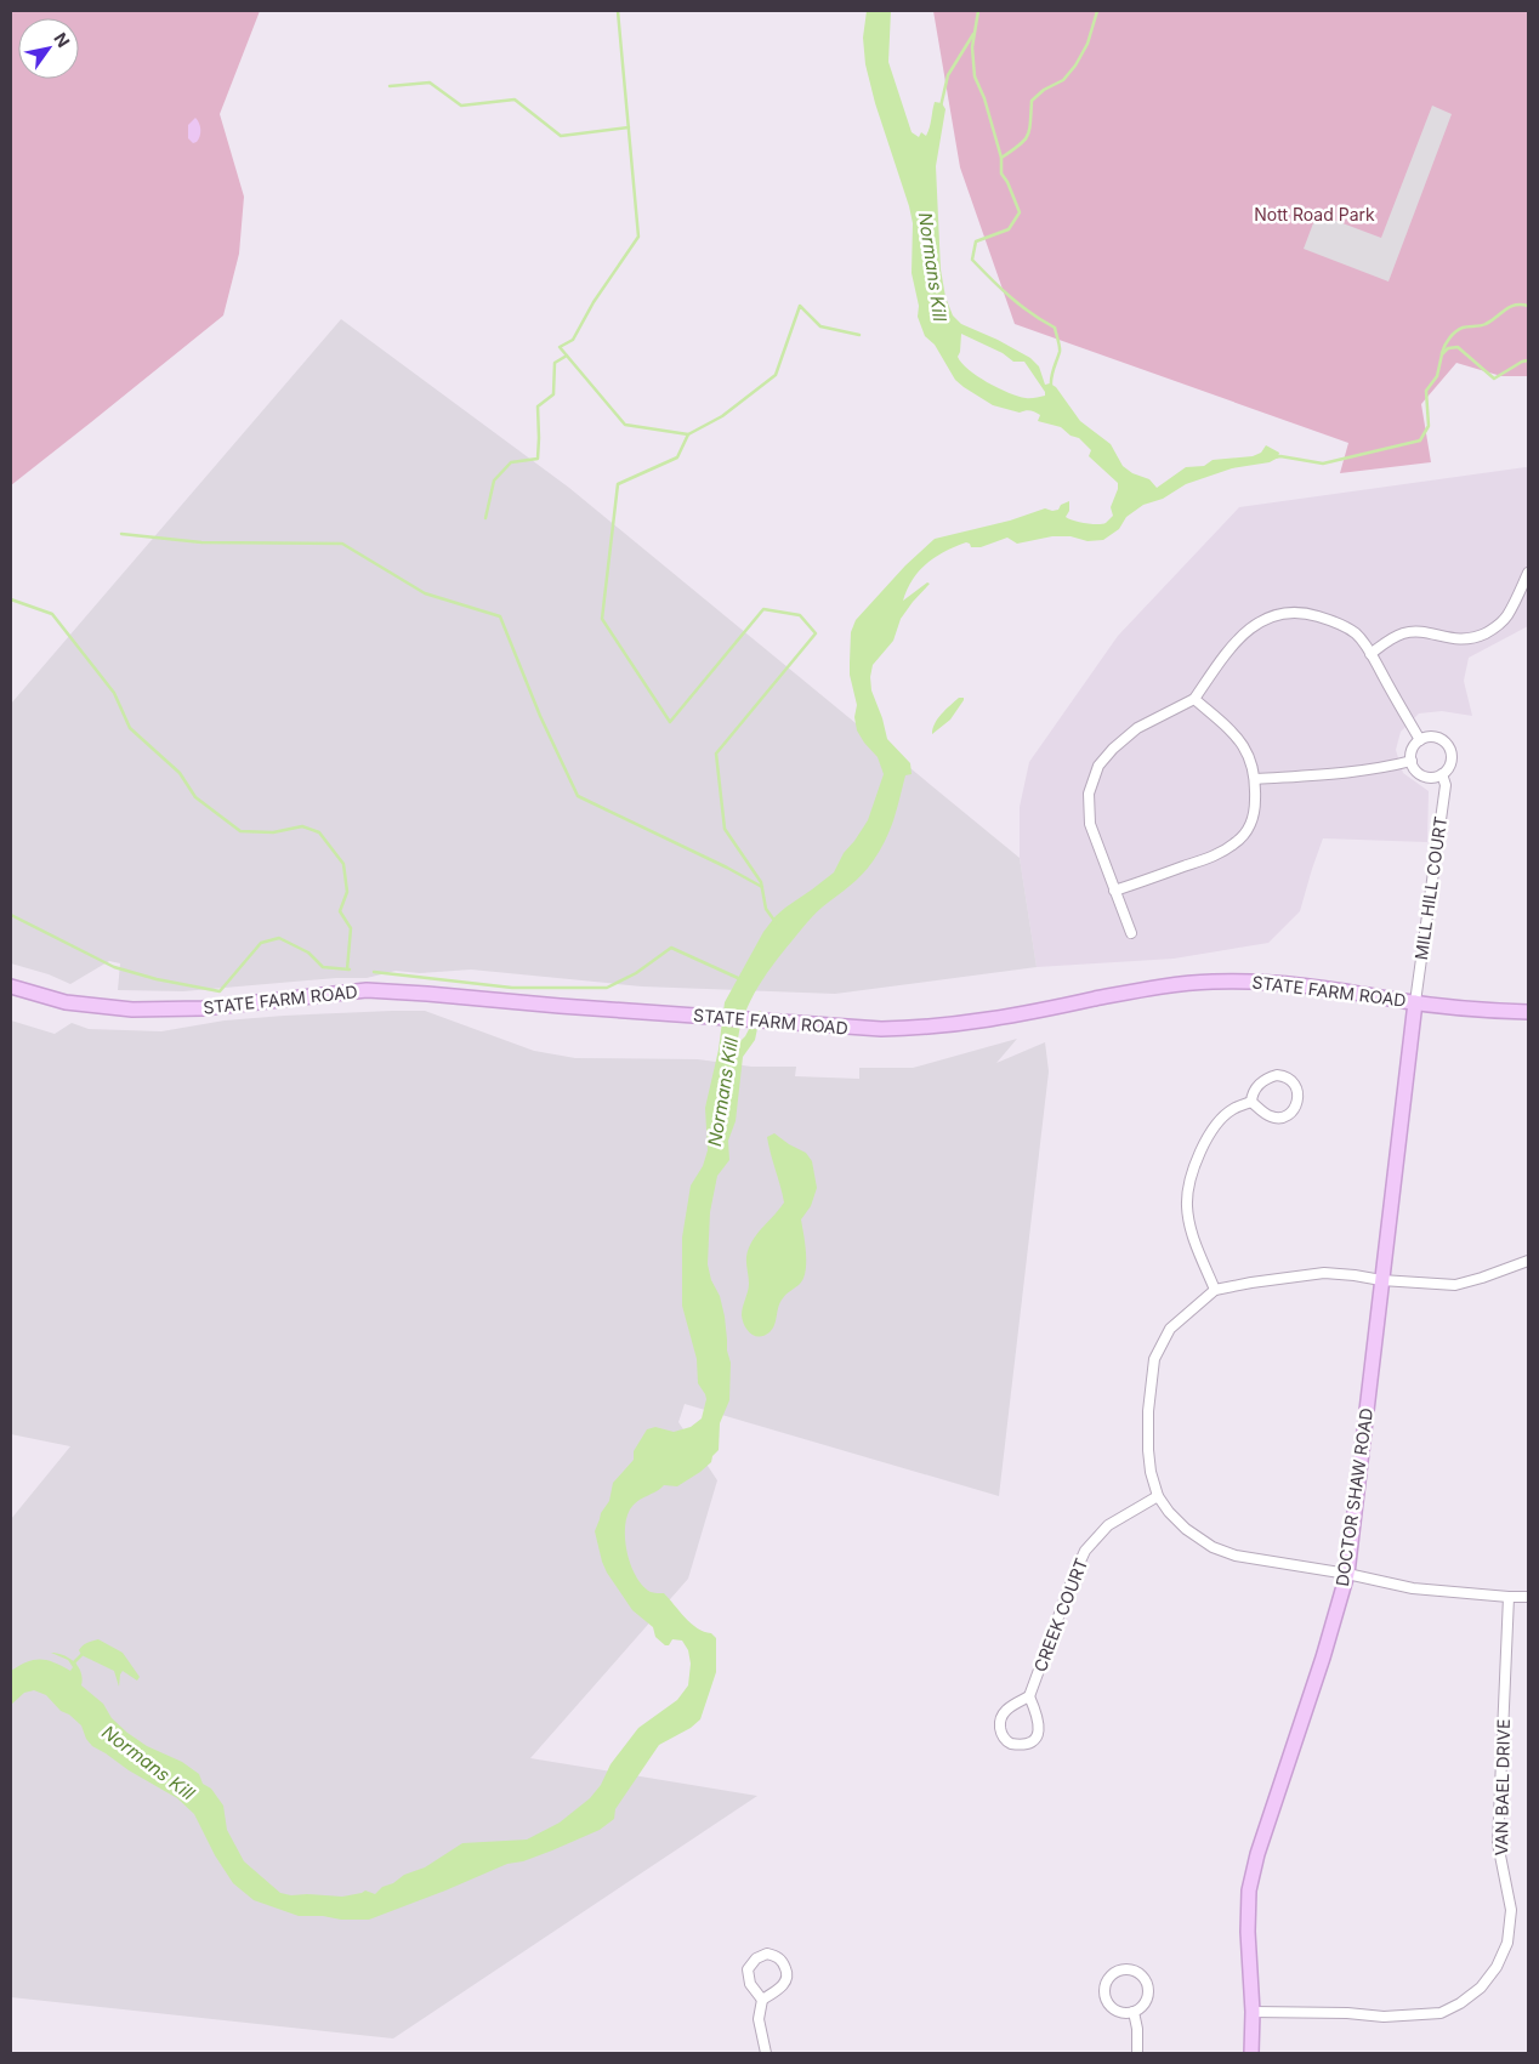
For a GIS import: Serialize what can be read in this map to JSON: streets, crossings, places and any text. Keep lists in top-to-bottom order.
{
  "streets": {
    "main road": ["STATE FARM ROAD", "DOCTOR SHAW ROAD"],
    "street": ["MILL HILL COURT", "CREEK COURT", "VAN BAEL DRIVE"]
  },
  "crossings": [
    ["MILL HILL COURT", "STATE FARM ROAD"],
    ["MILL HILL COURT", "DOCTOR SHAW ROAD"],
    ["STATE FARM ROAD", "DOCTOR SHAW ROAD"],
    ["DOCTOR SHAW ROAD", "VAN BAEL DRIVE"]
  ],
  "water": ["Normans Kill"],
  "parks": ["Nott Road Park"],
  "north": "top right"
}
